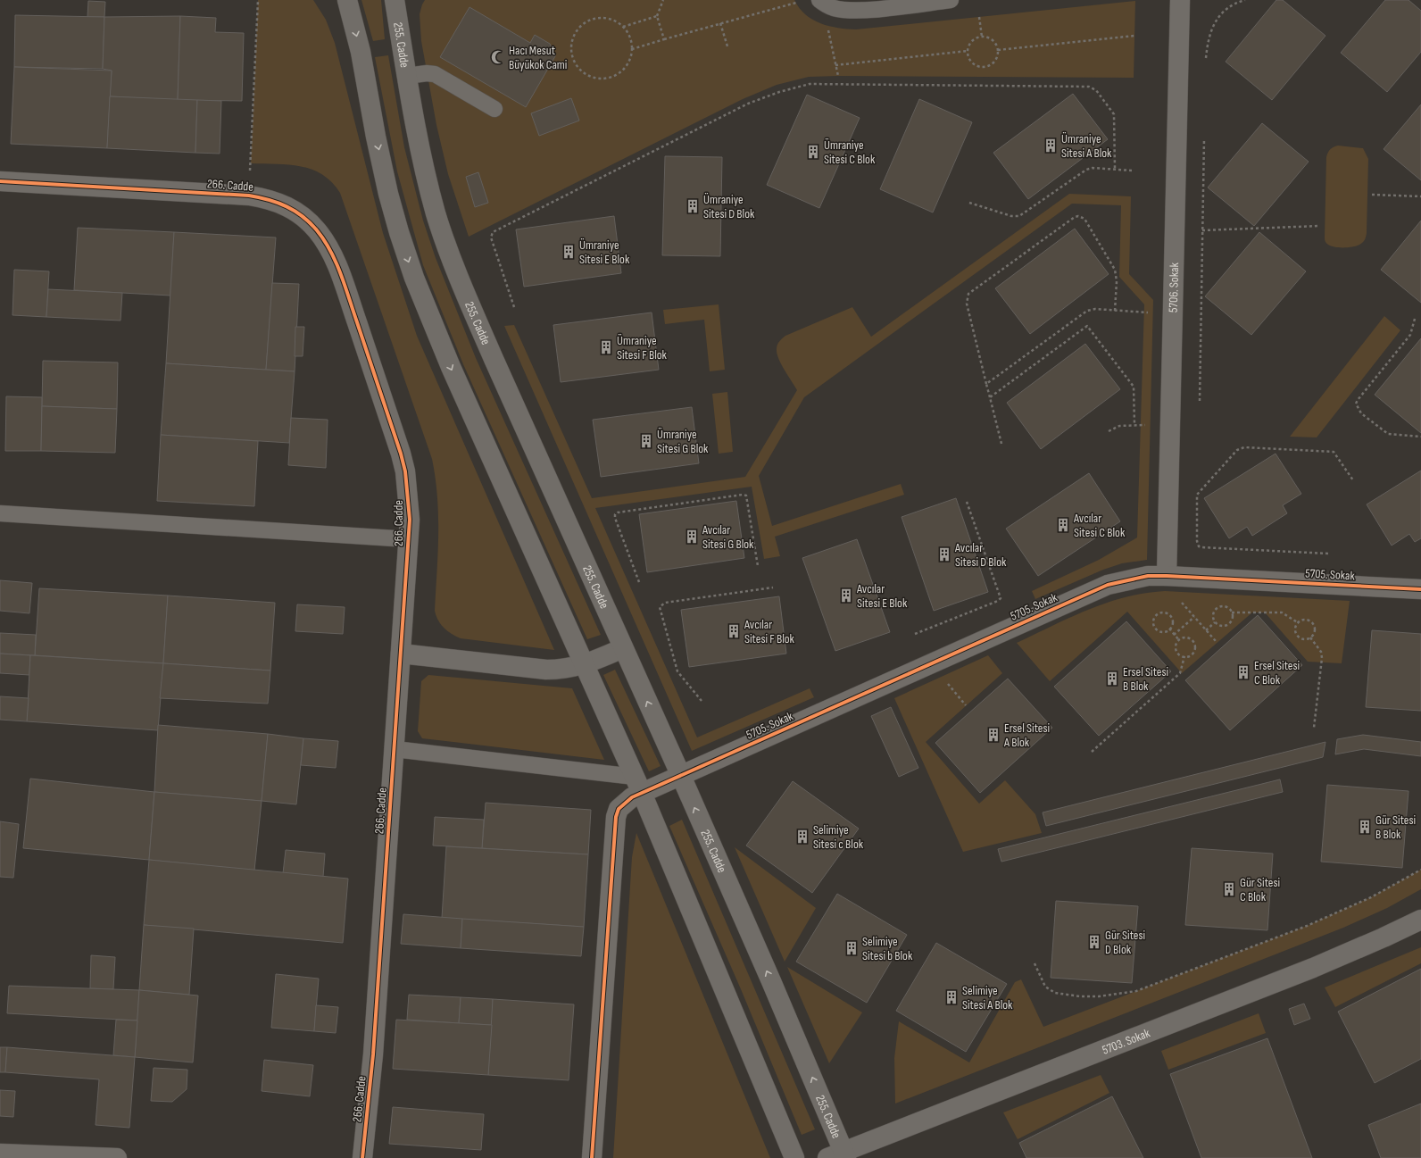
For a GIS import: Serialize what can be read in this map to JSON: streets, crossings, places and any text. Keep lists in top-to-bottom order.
{
  "streets": {
    "street": [
      "255. Cadde",
      "266. Cadde",
      "5706. Sokak",
      "5705. Sokak",
      "5703. Sokak"
    ]
  },
  "crossings": [
    ["255. Cadde", "5705. Sokak"],
    ["255. Cadde", "5703. Sokak"],
    ["5706. Sokak", "5705. Sokak"]
  ],
  "places": {
    "mosque": ["Hacı Mesut Büyükok Cami"],
    "building": [
      "Ümraniye Sitesi A Blok",
      "Ümraniye Sitesi C Blok",
      "Ümraniye Sitesi D Blok",
      "Ümraniye Sitesi E Blok",
      "Ümraniye Sitesi F Blok",
      "Ümraniye Sitesi G Blok",
      "Avcılar Sitesi C Blok",
      "Avcılar Sitesi G Blok",
      "Avcılar Sitesi D Blok",
      "Avcılar Sitesi E Blok",
      "Avcılar Sitesi F Blok",
      "Ersel Sitesi C Blok",
      "Ersel Sitesi B Blok",
      "Ersel Sitesi A Blok",
      "Gür Sitesi B Blok",
      "Selimiye Sitesi c Blok",
      "Gür Sitesi C Blok",
      "Gür Sitesi D Blok",
      "Selimiye Sitesi b Blok",
      "Selimiye Sitesi A Blok"
    ]
  }
}
